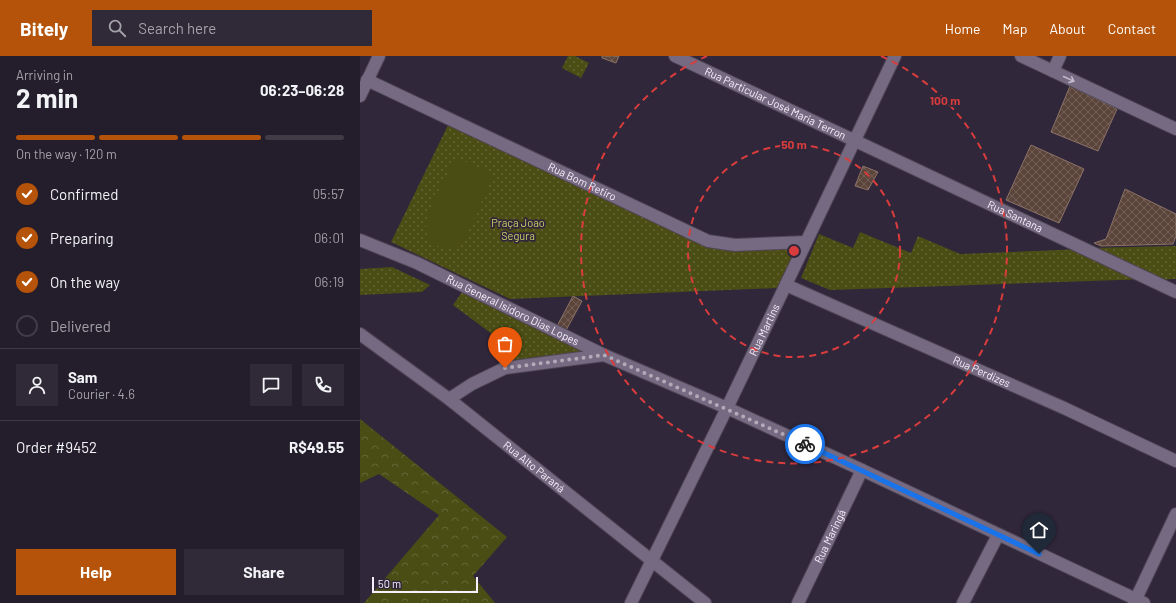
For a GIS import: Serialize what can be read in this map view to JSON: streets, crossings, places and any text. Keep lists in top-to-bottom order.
{
  "streets": {
    "street": [
      "Rua Particular José Maria Terron",
      "Rua Bom Retiro",
      "Rua Santana",
      "Rua General Isidoro Dias Lopes",
      "Rua Martins",
      "Rua Perdizes",
      "Rua Alto Paraná",
      "Rua Maringá"
    ]
  },
  "crossings": [
    ["Rua Particular José Maria Terron", "Rua Santana"],
    ["Rua Particular José Maria Terron", "Rua Martins"],
    ["Rua Bom Retiro", "Rua Martins"],
    ["Rua Santana", "Rua Martins"],
    ["Rua General Isidoro Dias Lopes", "Rua Martins"],
    ["Rua General Isidoro Dias Lopes", "Rua Maringá"],
    ["Rua Martins", "Rua Perdizes"],
    ["Rua Martins", "Rua Alto Paraná"]
  ],
  "parks": ["Praça Joao Segura"],
  "scale_bar": "50 m",
  "page": {
    "header": "Bitely",
    "search": "Search here",
    "nav": [
      "Home",
      "Map",
      "About",
      "Contact"
    ],
    "heading": ["2 min", "Arriving in", "06:23–06:28"],
    "panel": [
      "Sam",
      "Courier · 4.6",
      "Order #9452",
      "R$49.55"
    ],
    "bar": "On the way · 120 m",
    "list": [
      ["Confirmed", "05:57"],
      ["Preparing", "06:01"],
      ["On the way", "06:19"],
      "Delivered"
    ],
    "buttons": ["Help", "Share"],
    "scale": "50 m"
  },
  "rings": ["100 m", "50 m"]
}
